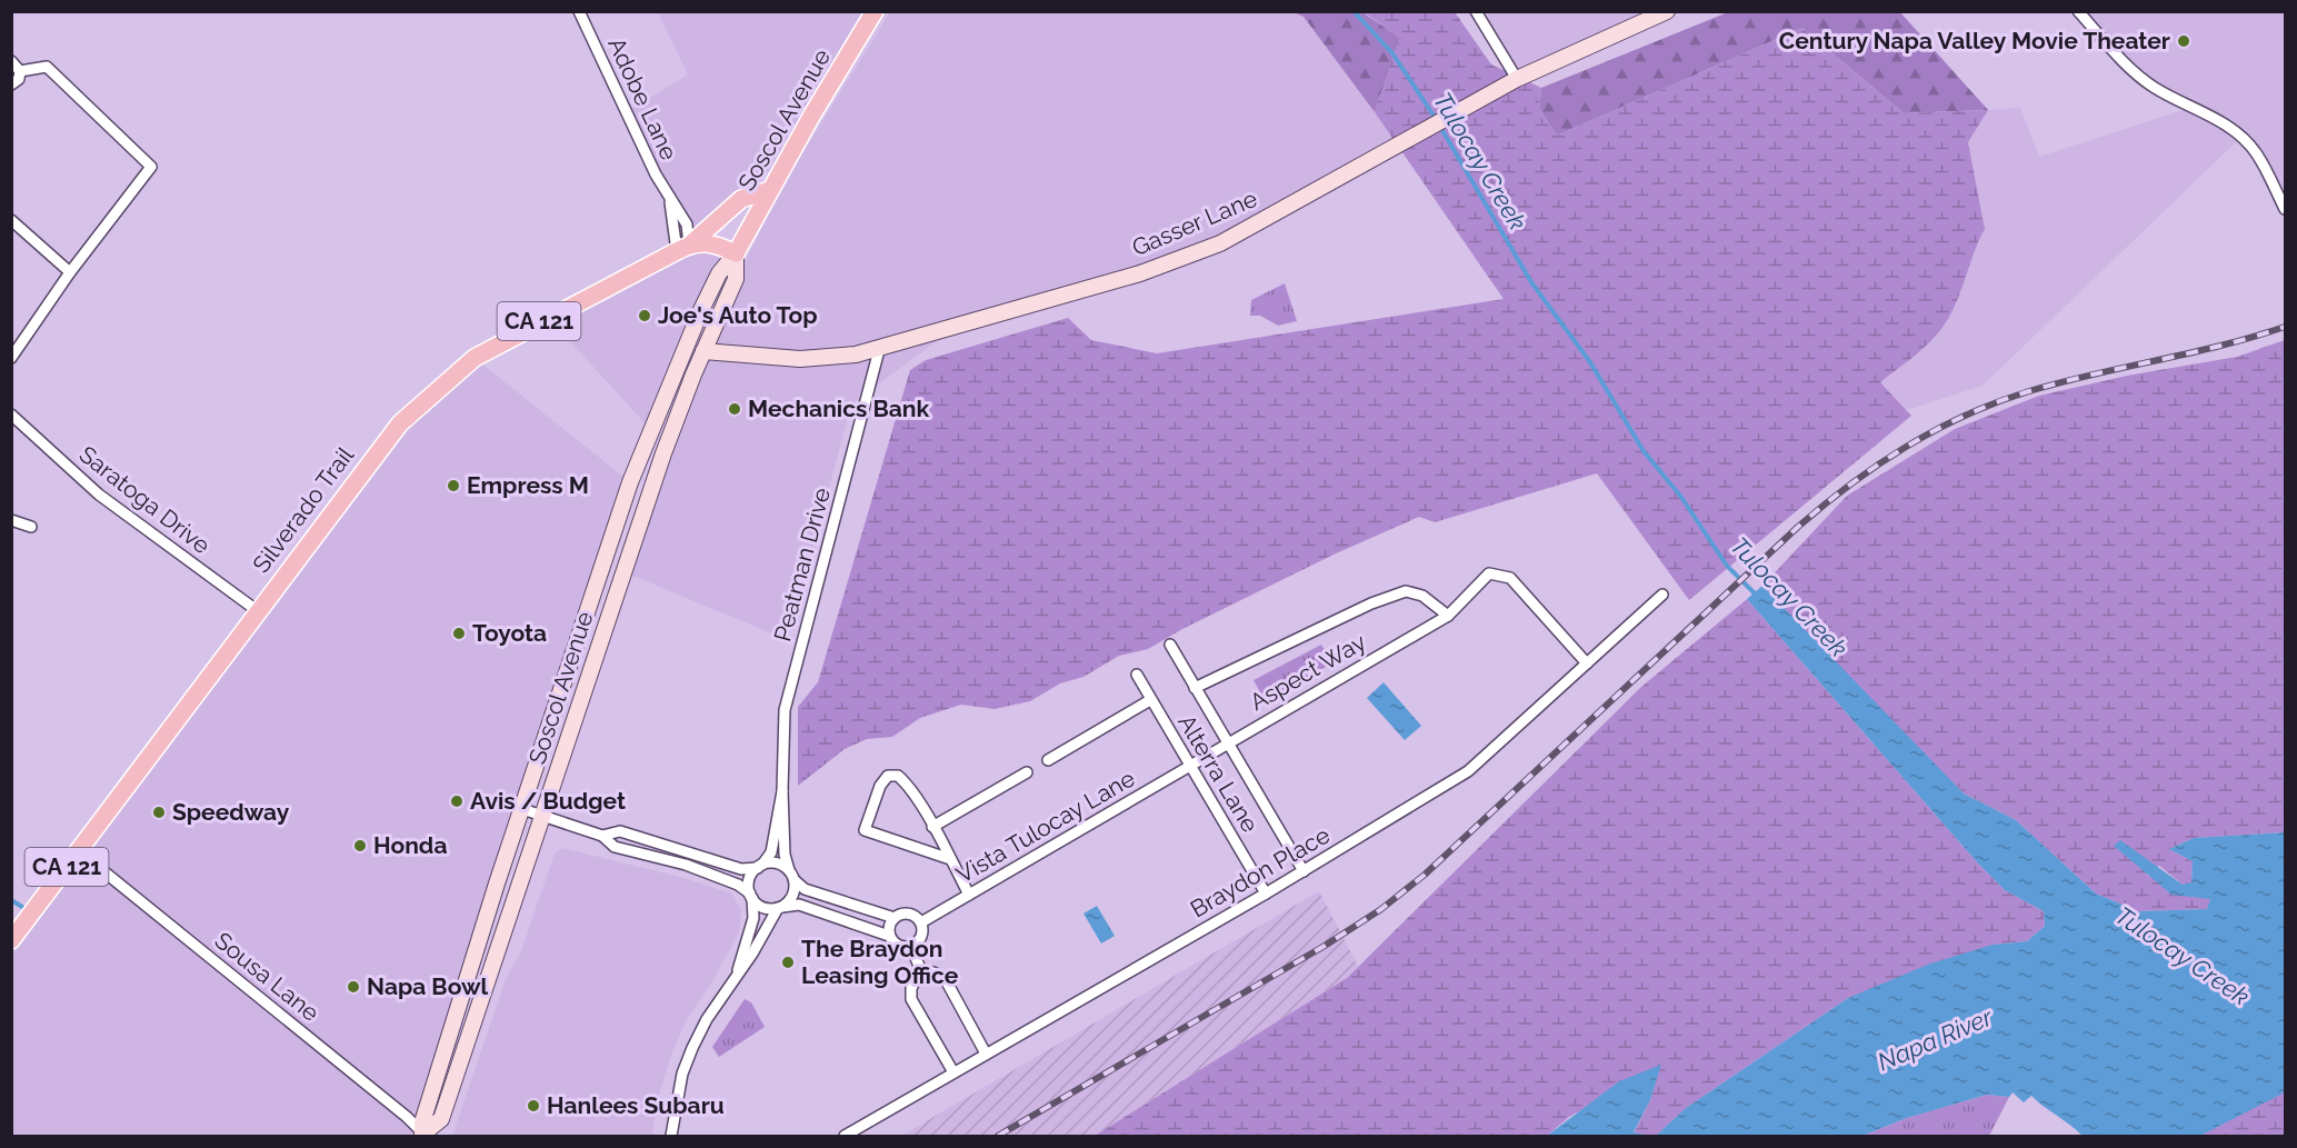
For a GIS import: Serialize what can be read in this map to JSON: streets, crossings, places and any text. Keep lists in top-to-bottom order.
{
  "streets": {
    "main road": [
      "Soscol Avenue",
      "Gasser Lane",
      "CA 121",
      "Silverado Trail"
    ],
    "street": [
      "Adobe Lane",
      "Saratoga Drive",
      "Peatman Drive",
      "Aspect Way",
      "Alterra Lane",
      "Vista Tulocay Lane",
      "Braydon Place",
      "Sousa Lane"
    ]
  },
  "crossings": [
    ["Adobe Lane", "Silverado Trail"],
    ["Soscol Avenue", "Gasser Lane"],
    ["Soscol Avenue", "Silverado Trail"],
    ["Soscol Avenue", "Sousa Lane"],
    ["Gasser Lane", "Peatman Drive"],
    ["Saratoga Drive", "Silverado Trail"],
    ["Silverado Trail", "Sousa Lane"],
    ["Aspect Way", "Alterra Lane"],
    ["Aspect Way", "Vista Tulocay Lane"],
    ["Aspect Way", "Braydon Place"],
    ["Alterra Lane", "Vista Tulocay Lane"],
    ["Alterra Lane", "Braydon Place"]
  ],
  "water": ["Tulocay Creek", "Napa River"],
  "places": [
    "Century Napa Valley Movie Theater",
    "Joe's Auto Top",
    "Mechanics Bank",
    "Empress M",
    "Toyota",
    "Avis / Budget",
    "Speedway",
    "Honda",
    "The Braydon Leasing Office",
    "Napa Bowl",
    "Hanlees Subaru"
  ]
}
